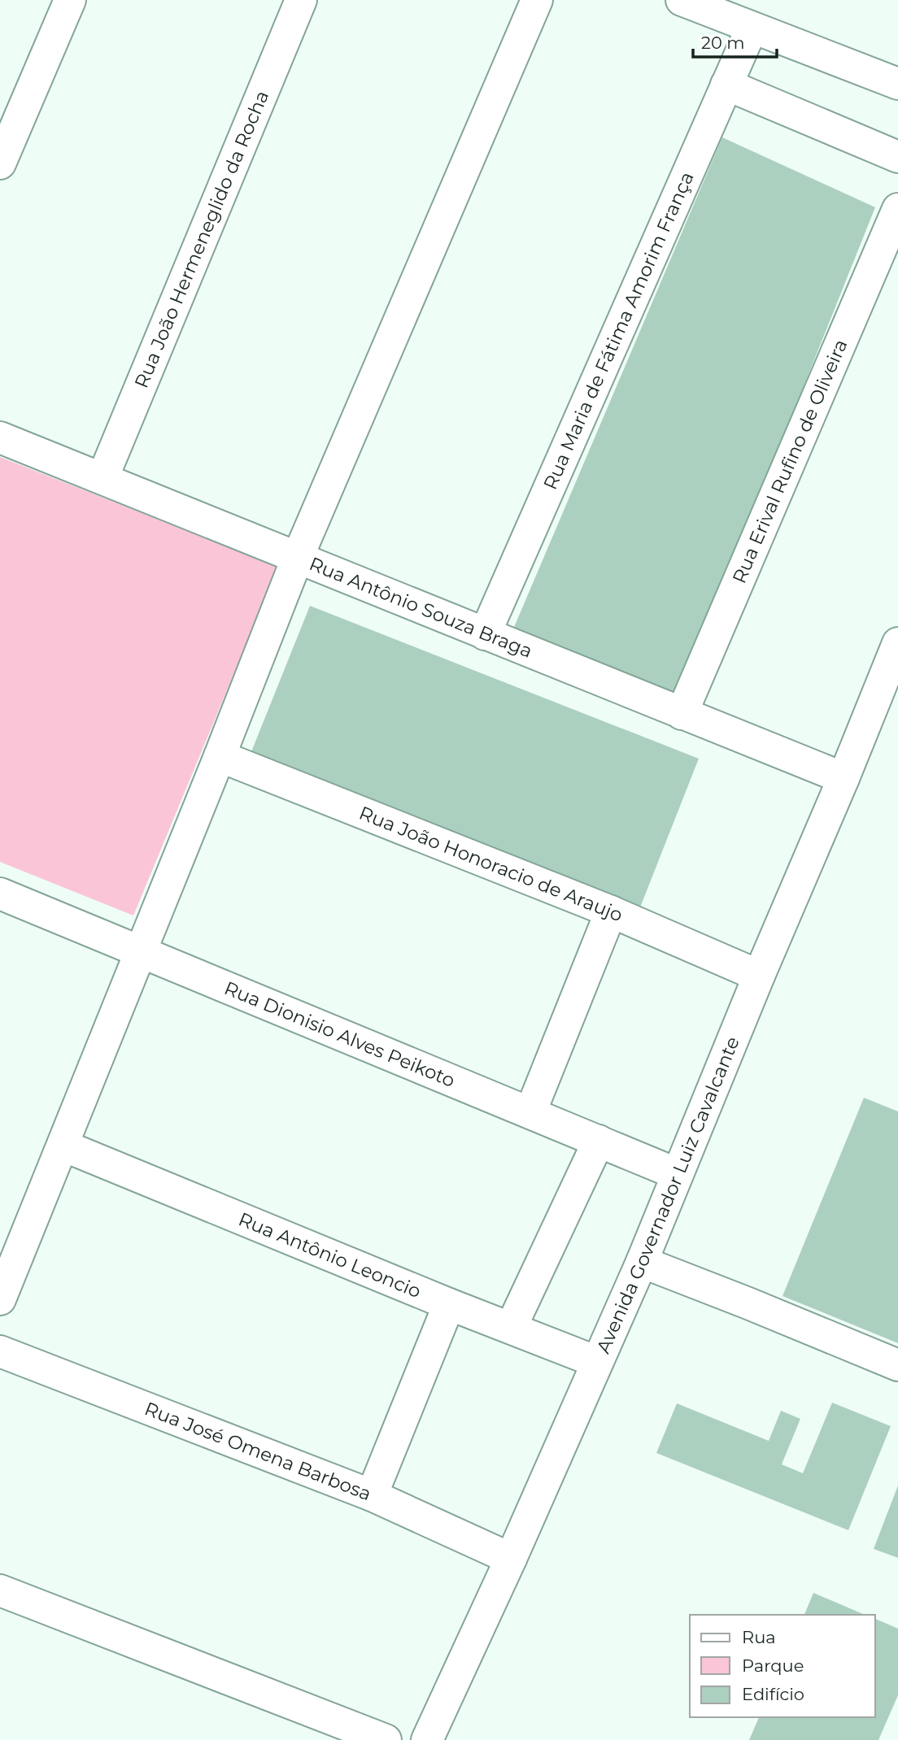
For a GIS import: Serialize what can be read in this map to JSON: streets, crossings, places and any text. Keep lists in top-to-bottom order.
{
  "streets": {
    "street": [
      "Rua João Hermeneglido da Rocha",
      "Rua Maria de Fátima Amorim França",
      "Rua Erival Rufino de Oliveira",
      "Rua Antônio Souza Braga",
      "Rua João Honoracio de Araujo",
      "Rua Dionisio Alves Peikoto",
      "Avenida Governador Luiz Cavalcante",
      "Rua Antônio Leoncio",
      "Rua José Omena Barbosa"
    ]
  },
  "crossings": [
    ["Rua João Hermeneglido da Rocha", "Rua Antônio Souza Braga"],
    ["Rua Maria de Fátima Amorim França", "Rua Antônio Souza Braga"],
    ["Rua Erival Rufino de Oliveira", "Rua Antônio Souza Braga"],
    ["Rua Antônio Souza Braga", "Avenida Governador Luiz Cavalcante"],
    ["Rua João Honoracio de Araujo", "Avenida Governador Luiz Cavalcante"],
    ["Rua Dionisio Alves Peikoto", "Avenida Governador Luiz Cavalcante"],
    ["Avenida Governador Luiz Cavalcante", "Rua Antônio Leoncio"],
    ["Avenida Governador Luiz Cavalcante", "Rua José Omena Barbosa"]
  ],
  "legend": ["Rua", "Parque", "Edifício"],
  "scale_bar": "20 m"
}
